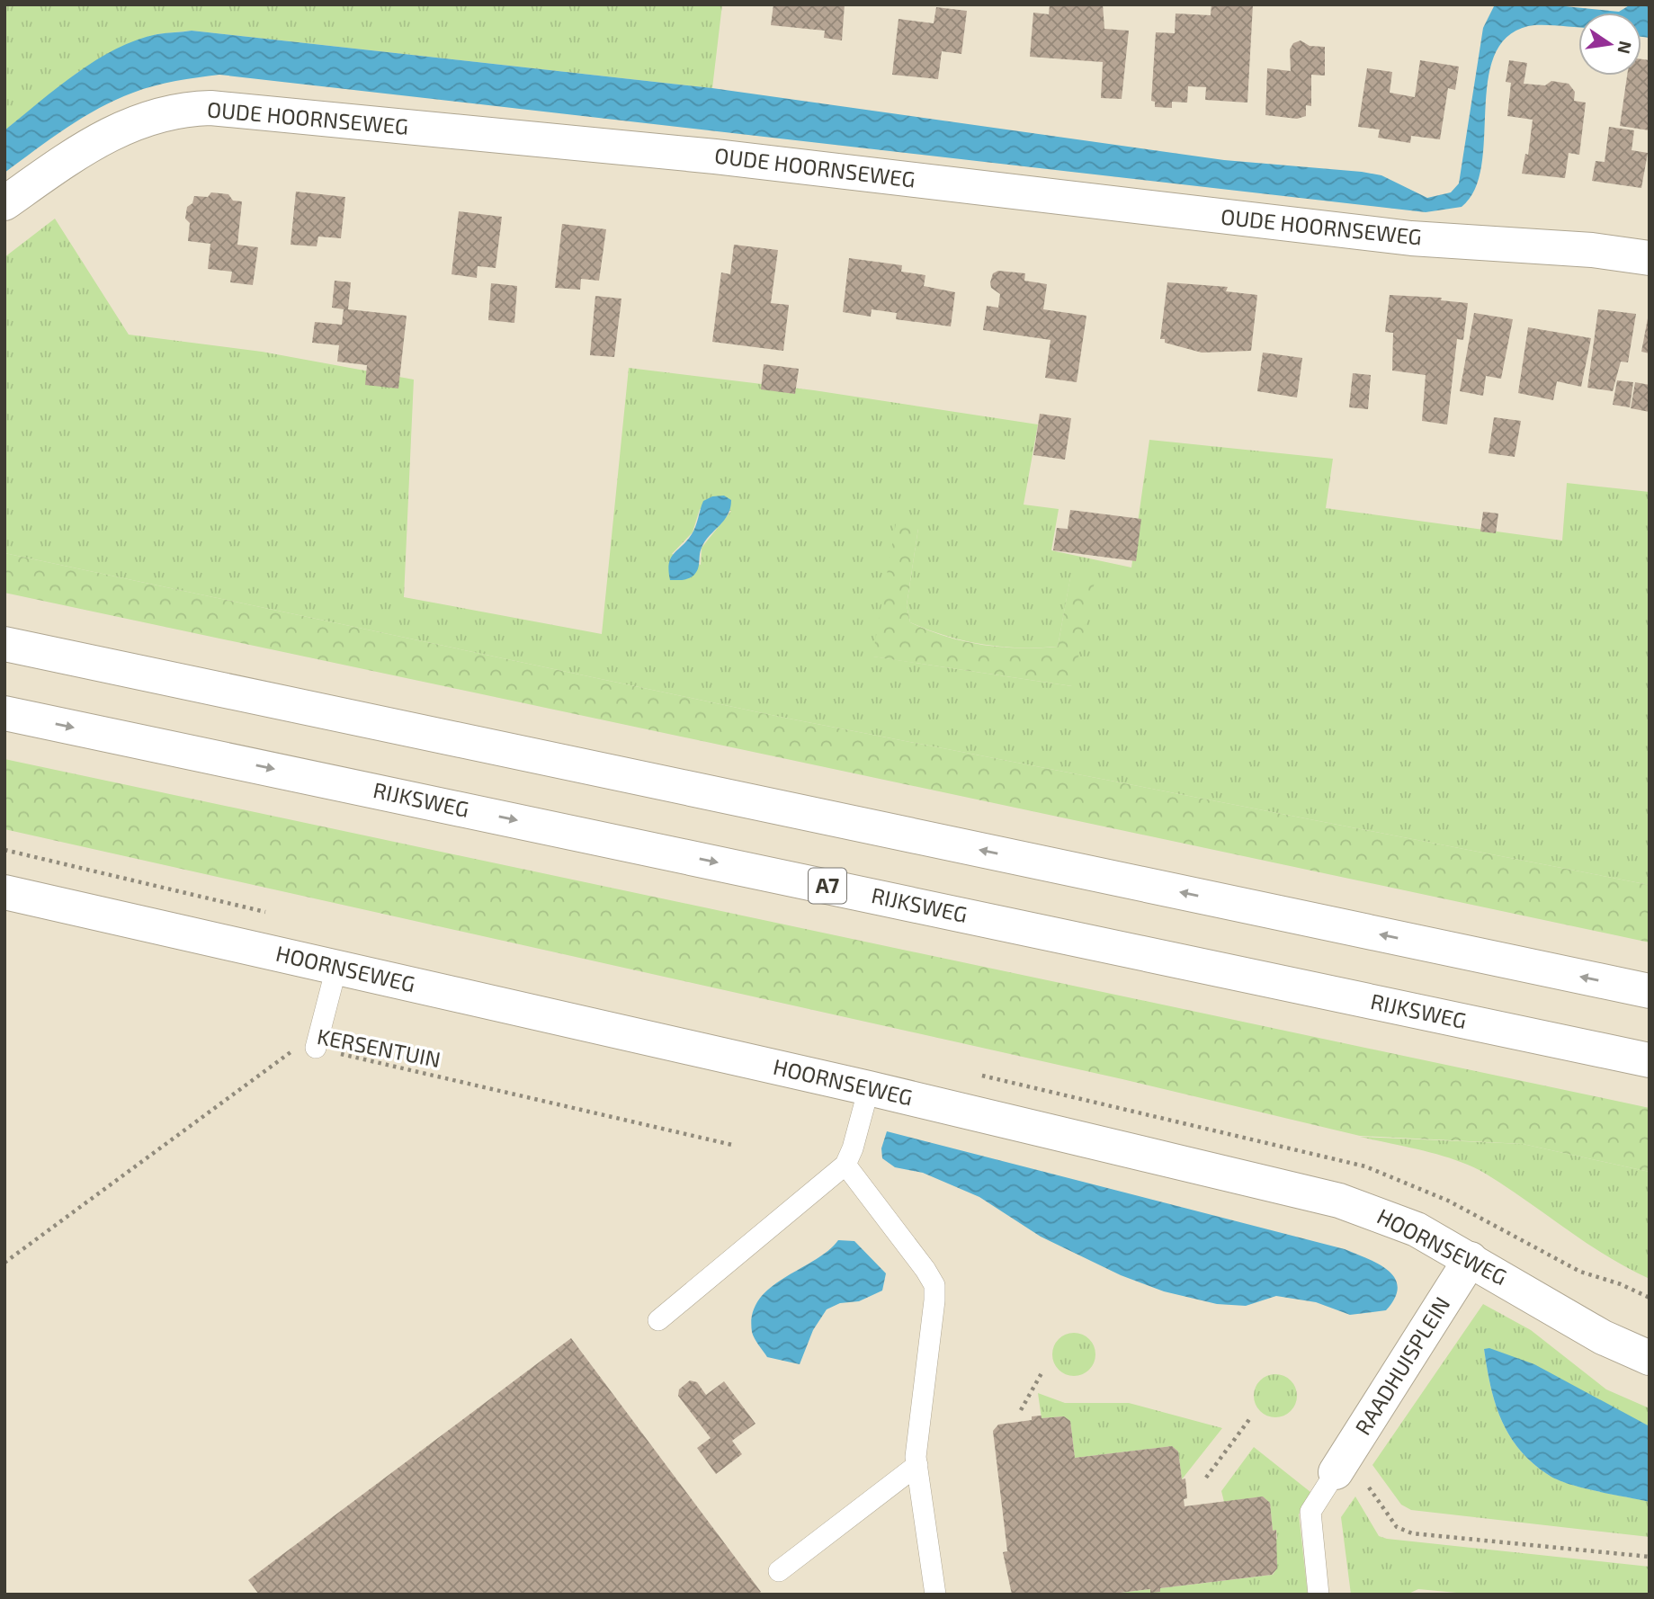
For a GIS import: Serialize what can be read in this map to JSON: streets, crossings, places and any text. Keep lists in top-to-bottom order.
{
  "streets": {
    "main road": [
      "OUDE HOORNSEWEG",
      "RIJKSWEG",
      "A7",
      "HOORNSEWEG",
      "RAADHUISPLEIN"
    ],
    "path": ["KERSENTUIN"]
  },
  "crossings": [
    ["HOORNSEWEG", "RAADHUISPLEIN"]
  ],
  "north": "right"
}
